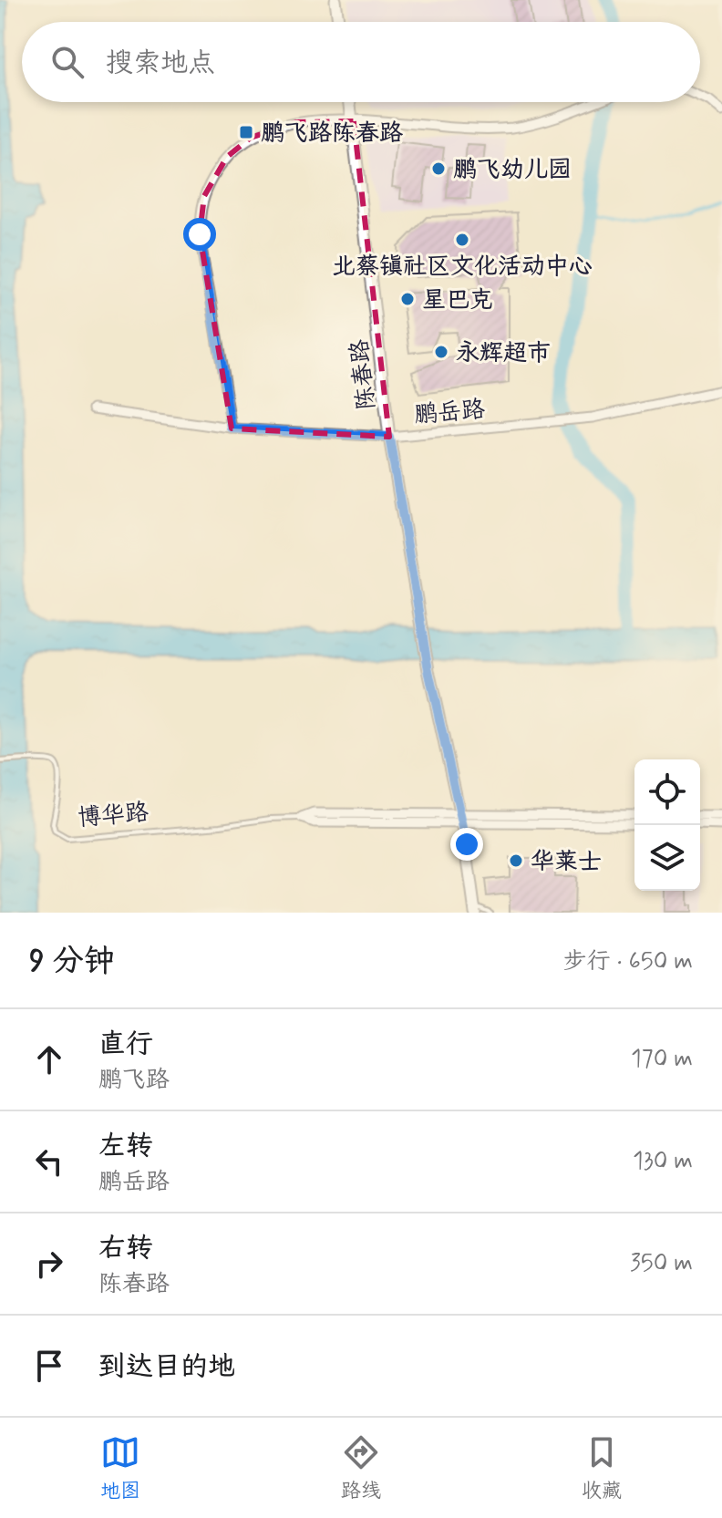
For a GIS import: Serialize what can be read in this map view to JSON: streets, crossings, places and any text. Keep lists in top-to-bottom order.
{
  "streets": {
    "street": ["陈春路", "鹏岳路", "博华路"]
  },
  "crossings": [
    ["陈春路", "鹏岳路"],
    ["陈春路", "博华路"]
  ],
  "places": {
    "transit": ["鹏飞路陈春路"],
    "other": [
      "鹏飞幼儿园",
      "北蔡镇社区文化活动中心",
      "星巴克",
      "永辉超市",
      "华莱士"
    ]
  },
  "page": {
    "search": "搜索地点",
    "heading": ["9 分钟", "步行 · 650 m"],
    "list": [
      ["直行", "鹏飞路", "170 m"],
      ["左转", "鹏岳路", "130 m"],
      ["右转", "陈春路", "350 m"],
      "到达目的地"
    ],
    "nav": ["地图", "路线", "收藏"]
  }
}
